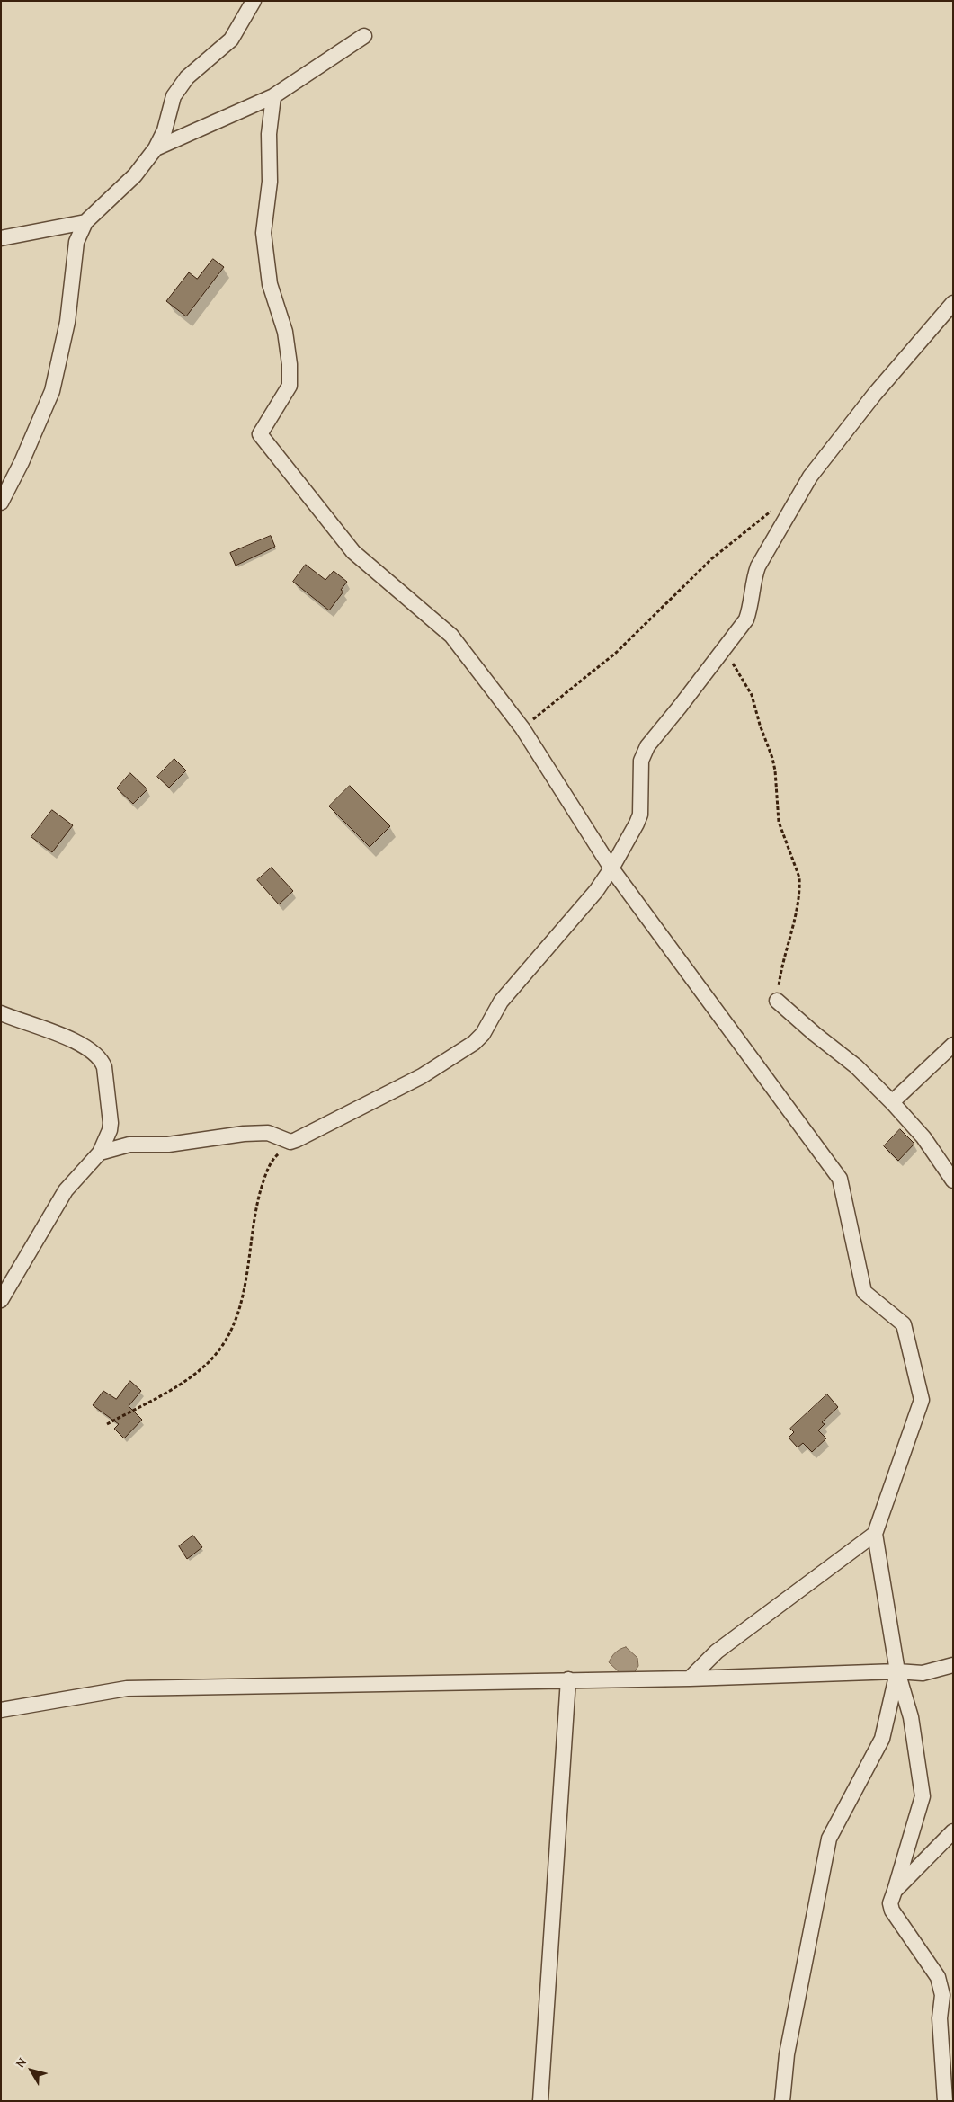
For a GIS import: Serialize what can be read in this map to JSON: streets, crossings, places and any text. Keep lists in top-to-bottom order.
{
  "north": "top left"
}
